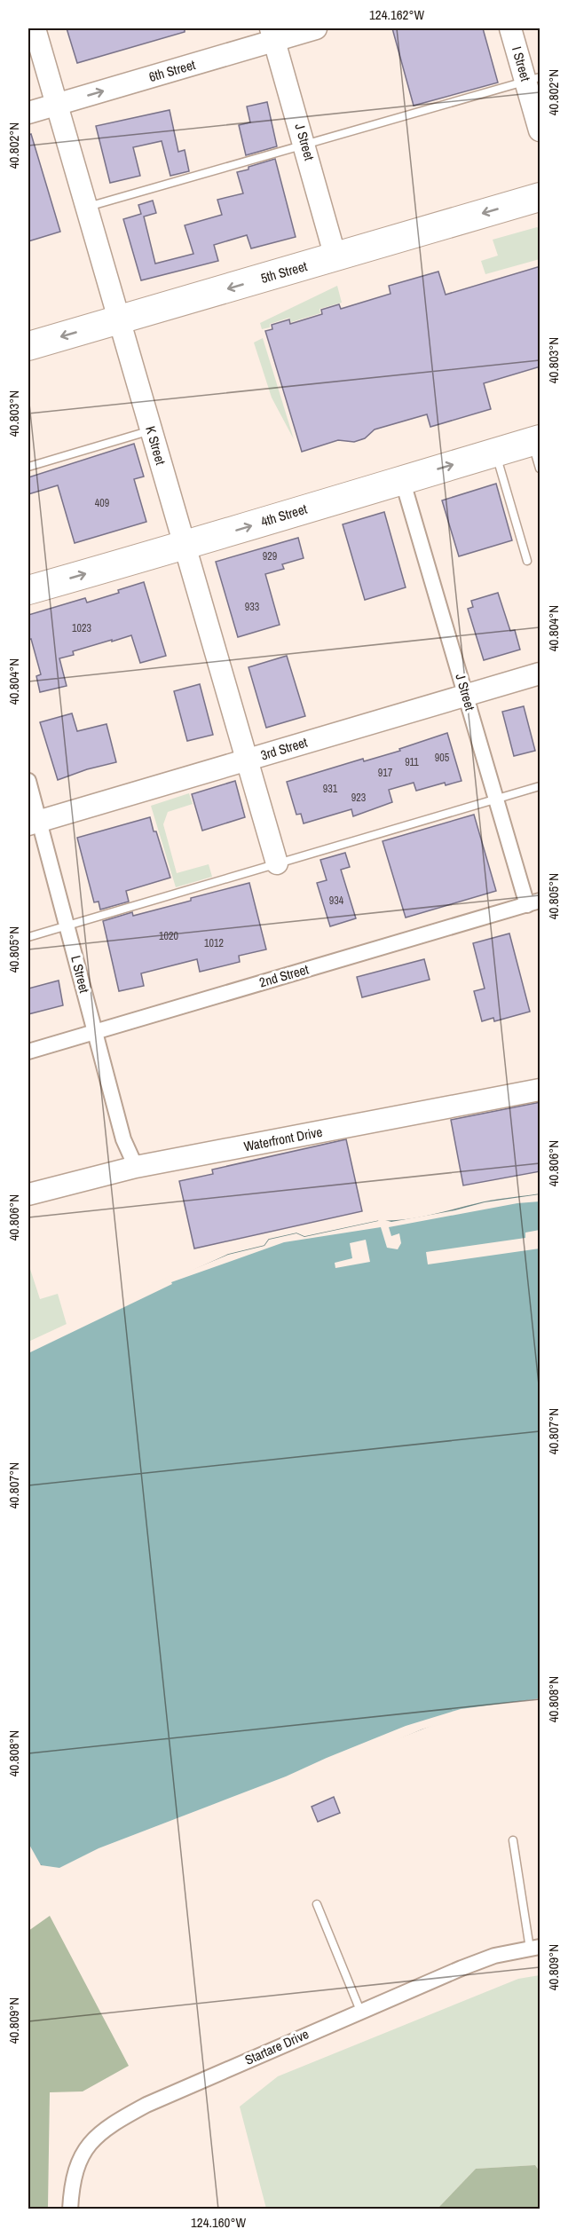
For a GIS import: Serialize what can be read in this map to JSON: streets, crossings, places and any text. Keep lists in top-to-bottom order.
{
  "streets": {
    "highway": ["5th Street", "4th Street"],
    "street": [
      "I Street",
      "6th Street",
      "J Street",
      "K Street",
      "3rd Street",
      "L Street",
      "2nd Street",
      "Waterfront Drive",
      "Startare Drive"
    ]
  },
  "crossings": [
    ["6th Street", "J Street"],
    ["6th Street", "K Street"],
    ["J Street", "5th Street"],
    ["J Street", "4th Street"],
    ["J Street", "3rd Street"],
    ["J Street", "2nd Street"],
    ["5th Street", "K Street"],
    ["K Street", "4th Street"],
    ["K Street", "3rd Street"],
    ["3rd Street", "L Street"],
    ["L Street", "2nd Street"],
    ["L Street", "Waterfront Drive"]
  ],
  "one_way": ["6th Street", "5th Street", "4th Street"],
  "house_numbers": [
    "409",
    "929",
    "933",
    "1023",
    "905",
    "911",
    "917",
    "931",
    "923",
    "934",
    "1020",
    "1012"
  ],
  "coordinates": [
    "124.162°W",
    "40.802°N",
    "40.803°N",
    "40.804°N",
    "40.805°N",
    "40.806°N",
    "40.807°N",
    "40.808°N",
    "40.809°N",
    "124.160°W"
  ]
}
